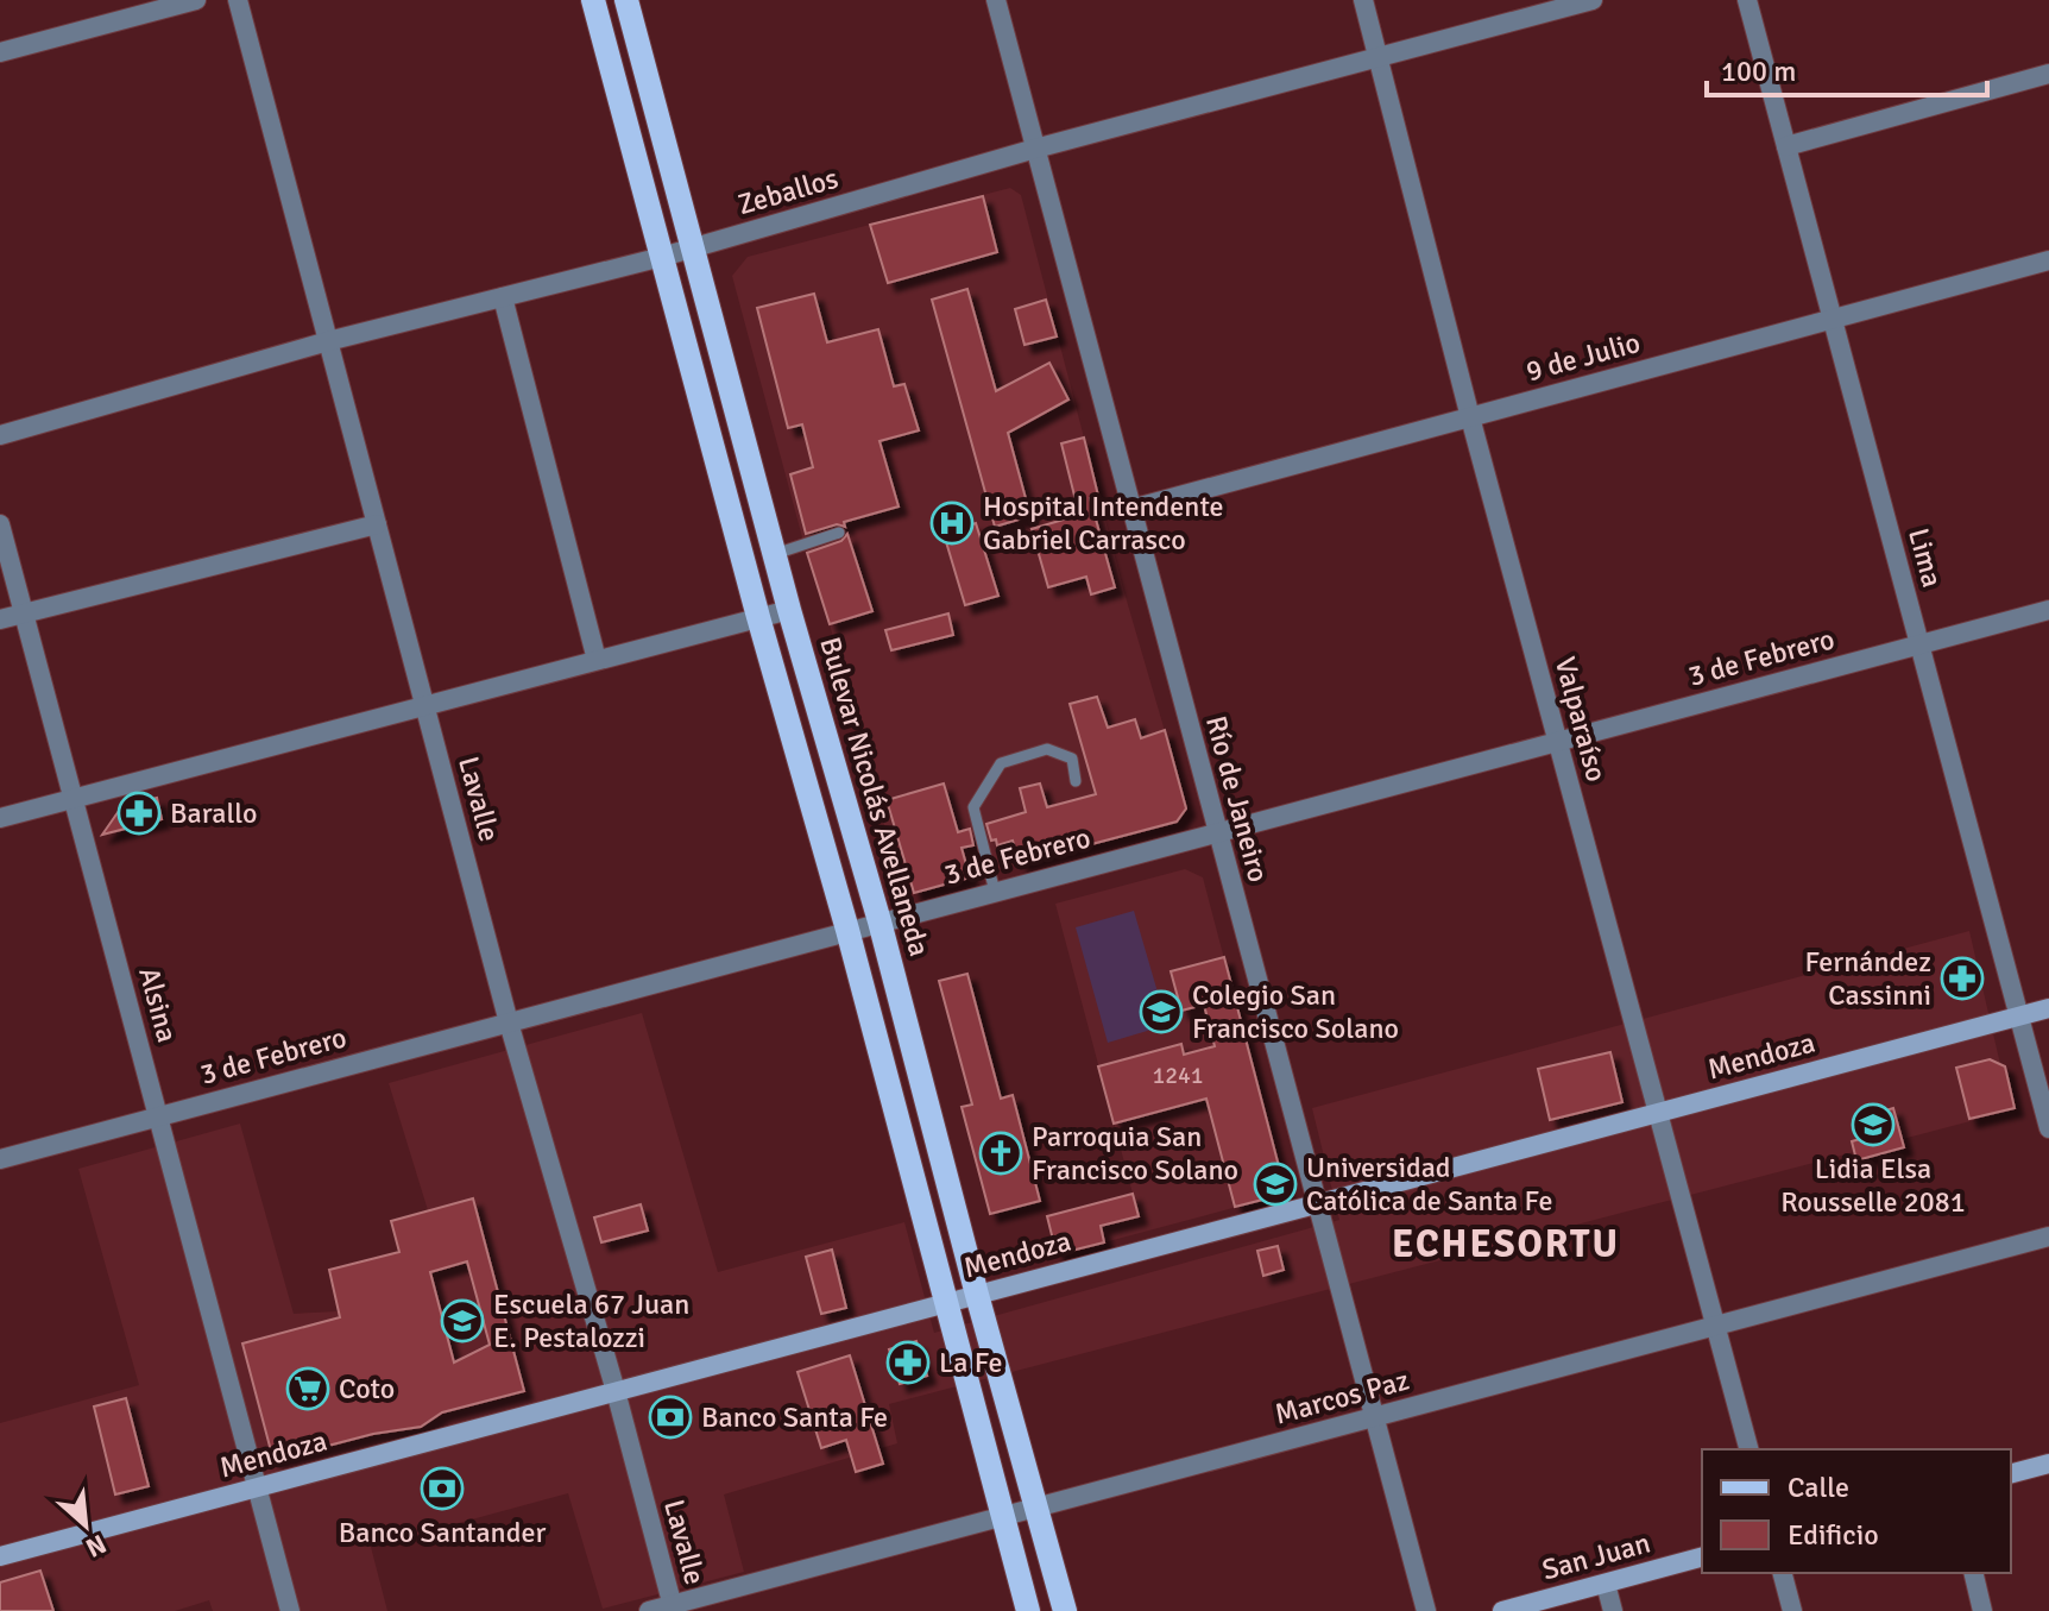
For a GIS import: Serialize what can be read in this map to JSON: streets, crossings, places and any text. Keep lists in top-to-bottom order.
{
  "streets": {
    "main road": ["Bulevar Nicolás Avellaneda", "Mendoza", "San Juan"],
    "street": [
      "Zeballos",
      "9 de Julio",
      "Lima",
      "3 de Febrero",
      "Valparaíso",
      "Lavalle",
      "Río de Janeiro",
      "Alsina",
      "Marcos Paz"
    ]
  },
  "crossings": [
    ["Zeballos", "Valparaíso"],
    ["Zeballos", "Bulevar Nicolás Avellaneda"],
    ["Zeballos", "Lavalle"],
    ["Zeballos", "Río de Janeiro"],
    ["9 de Julio", "Lima"],
    ["9 de Julio", "Valparaíso"],
    ["9 de Julio", "Río de Janeiro"],
    ["Lima", "3 de Febrero"],
    ["Lima", "Mendoza"],
    ["3 de Febrero", "Valparaíso"],
    ["3 de Febrero", "Bulevar Nicolás Avellaneda"],
    ["3 de Febrero", "Lavalle"],
    ["3 de Febrero", "Río de Janeiro"],
    ["3 de Febrero", "Alsina"],
    ["Valparaíso", "Mendoza"],
    ["Valparaíso", "Marcos Paz"],
    ["Bulevar Nicolás Avellaneda", "Mendoza"],
    ["Bulevar Nicolás Avellaneda", "Marcos Paz"],
    ["Lavalle", "Mendoza"],
    ["Lavalle", "Marcos Paz"],
    ["Río de Janeiro", "Mendoza"],
    ["Río de Janeiro", "Marcos Paz"],
    ["Alsina", "Mendoza"]
  ],
  "districts": ["ECHESORTU"],
  "places": {
    "hospital": ["Hospital Intendente Gabriel Carrasco"],
    "pharmacy": ["Barallo", "Fernández Cassinni", "La Fe"],
    "school or university": [
      "Colegio San Francisco Solano",
      "Lidia Elsa Rousselle 2081",
      "Universidad Católica de Santa Fe",
      "Escuela 67 Juan E. Pestalozzi"
    ],
    "church": ["Parroquia San Francisco Solano"],
    "supermarket": ["Coto"],
    "bank": ["Banco Santa Fe", "Banco Santander"]
  },
  "house_numbers": ["1241"],
  "legend": ["Calle", "Edificio"],
  "scale_bar": "100 m",
  "north": "bottom right"
}
